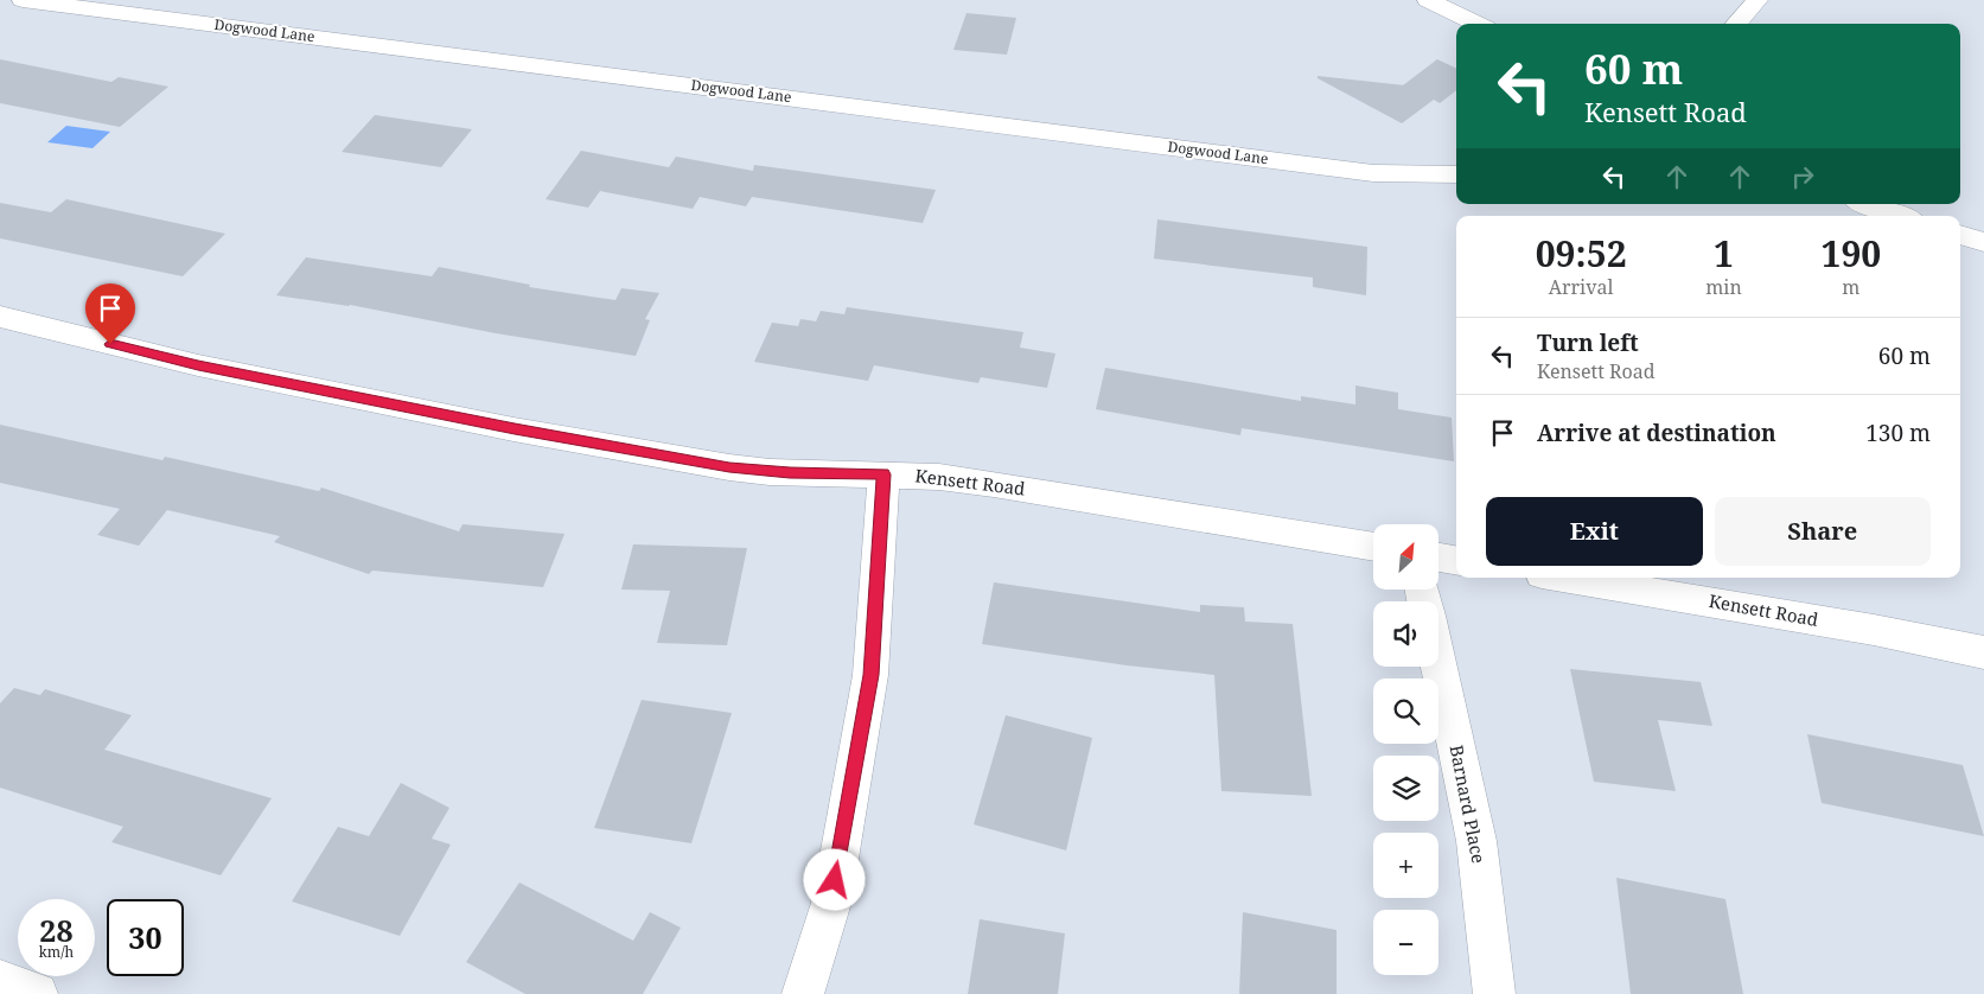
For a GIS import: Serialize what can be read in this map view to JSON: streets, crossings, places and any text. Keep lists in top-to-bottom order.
{
  "streets": {
    "street": ["Dogwood Lane", "Kensett Road", "Barnard Place"]
  },
  "north": "top right",
  "page": {
    "turn": ["60 m", "Kensett Road"],
    "eta": [
      "09:52",
      "Arrival",
      "1",
      "min",
      "190",
      "m"
    ],
    "list": [
      {
        "name": "Turn left",
        "note": "Kensett Road",
        "value": "60 m"
      },
      {
        "name": "Arrive at destination",
        "value": "130 m"
      }
    ],
    "buttons": ["Exit", "Share"],
    "map_buttons": ["+", "−"],
    "speed": "28 km/h",
    "limit": "30"
  }
}
